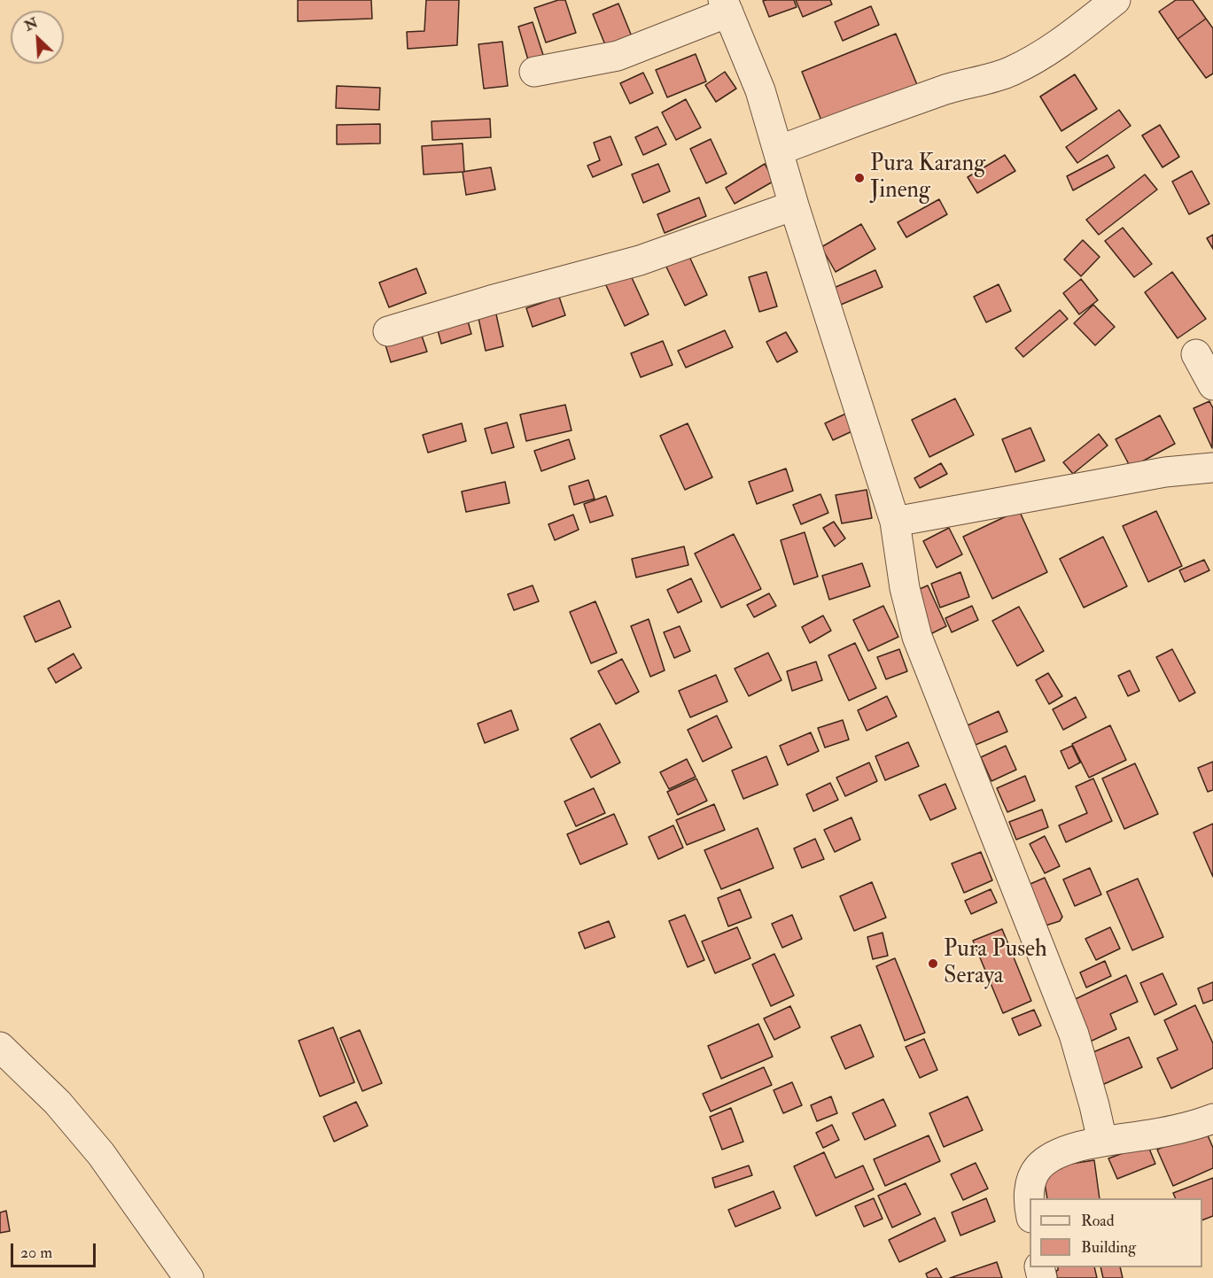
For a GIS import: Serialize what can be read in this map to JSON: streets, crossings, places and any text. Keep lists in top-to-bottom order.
{
  "places": ["Pura Karang Jineng", "Pura Puseh Seraya"],
  "legend": ["Road", "Building"],
  "scale_bar": "20 m",
  "north": "top left"
}
